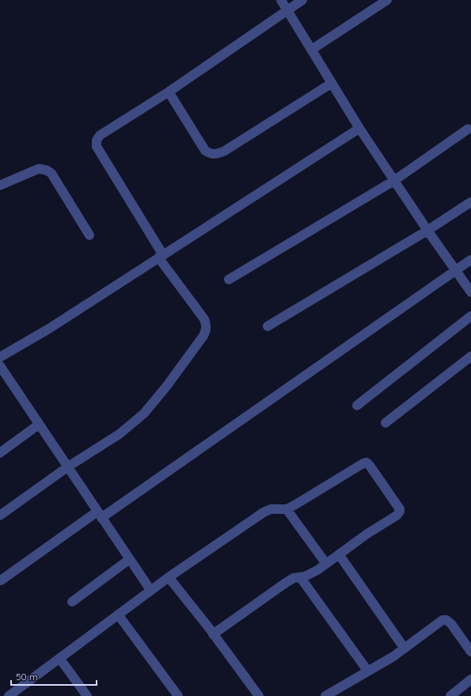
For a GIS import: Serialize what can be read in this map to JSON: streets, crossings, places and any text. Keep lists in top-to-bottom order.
{
  "scale_bar": "50 m"
}
